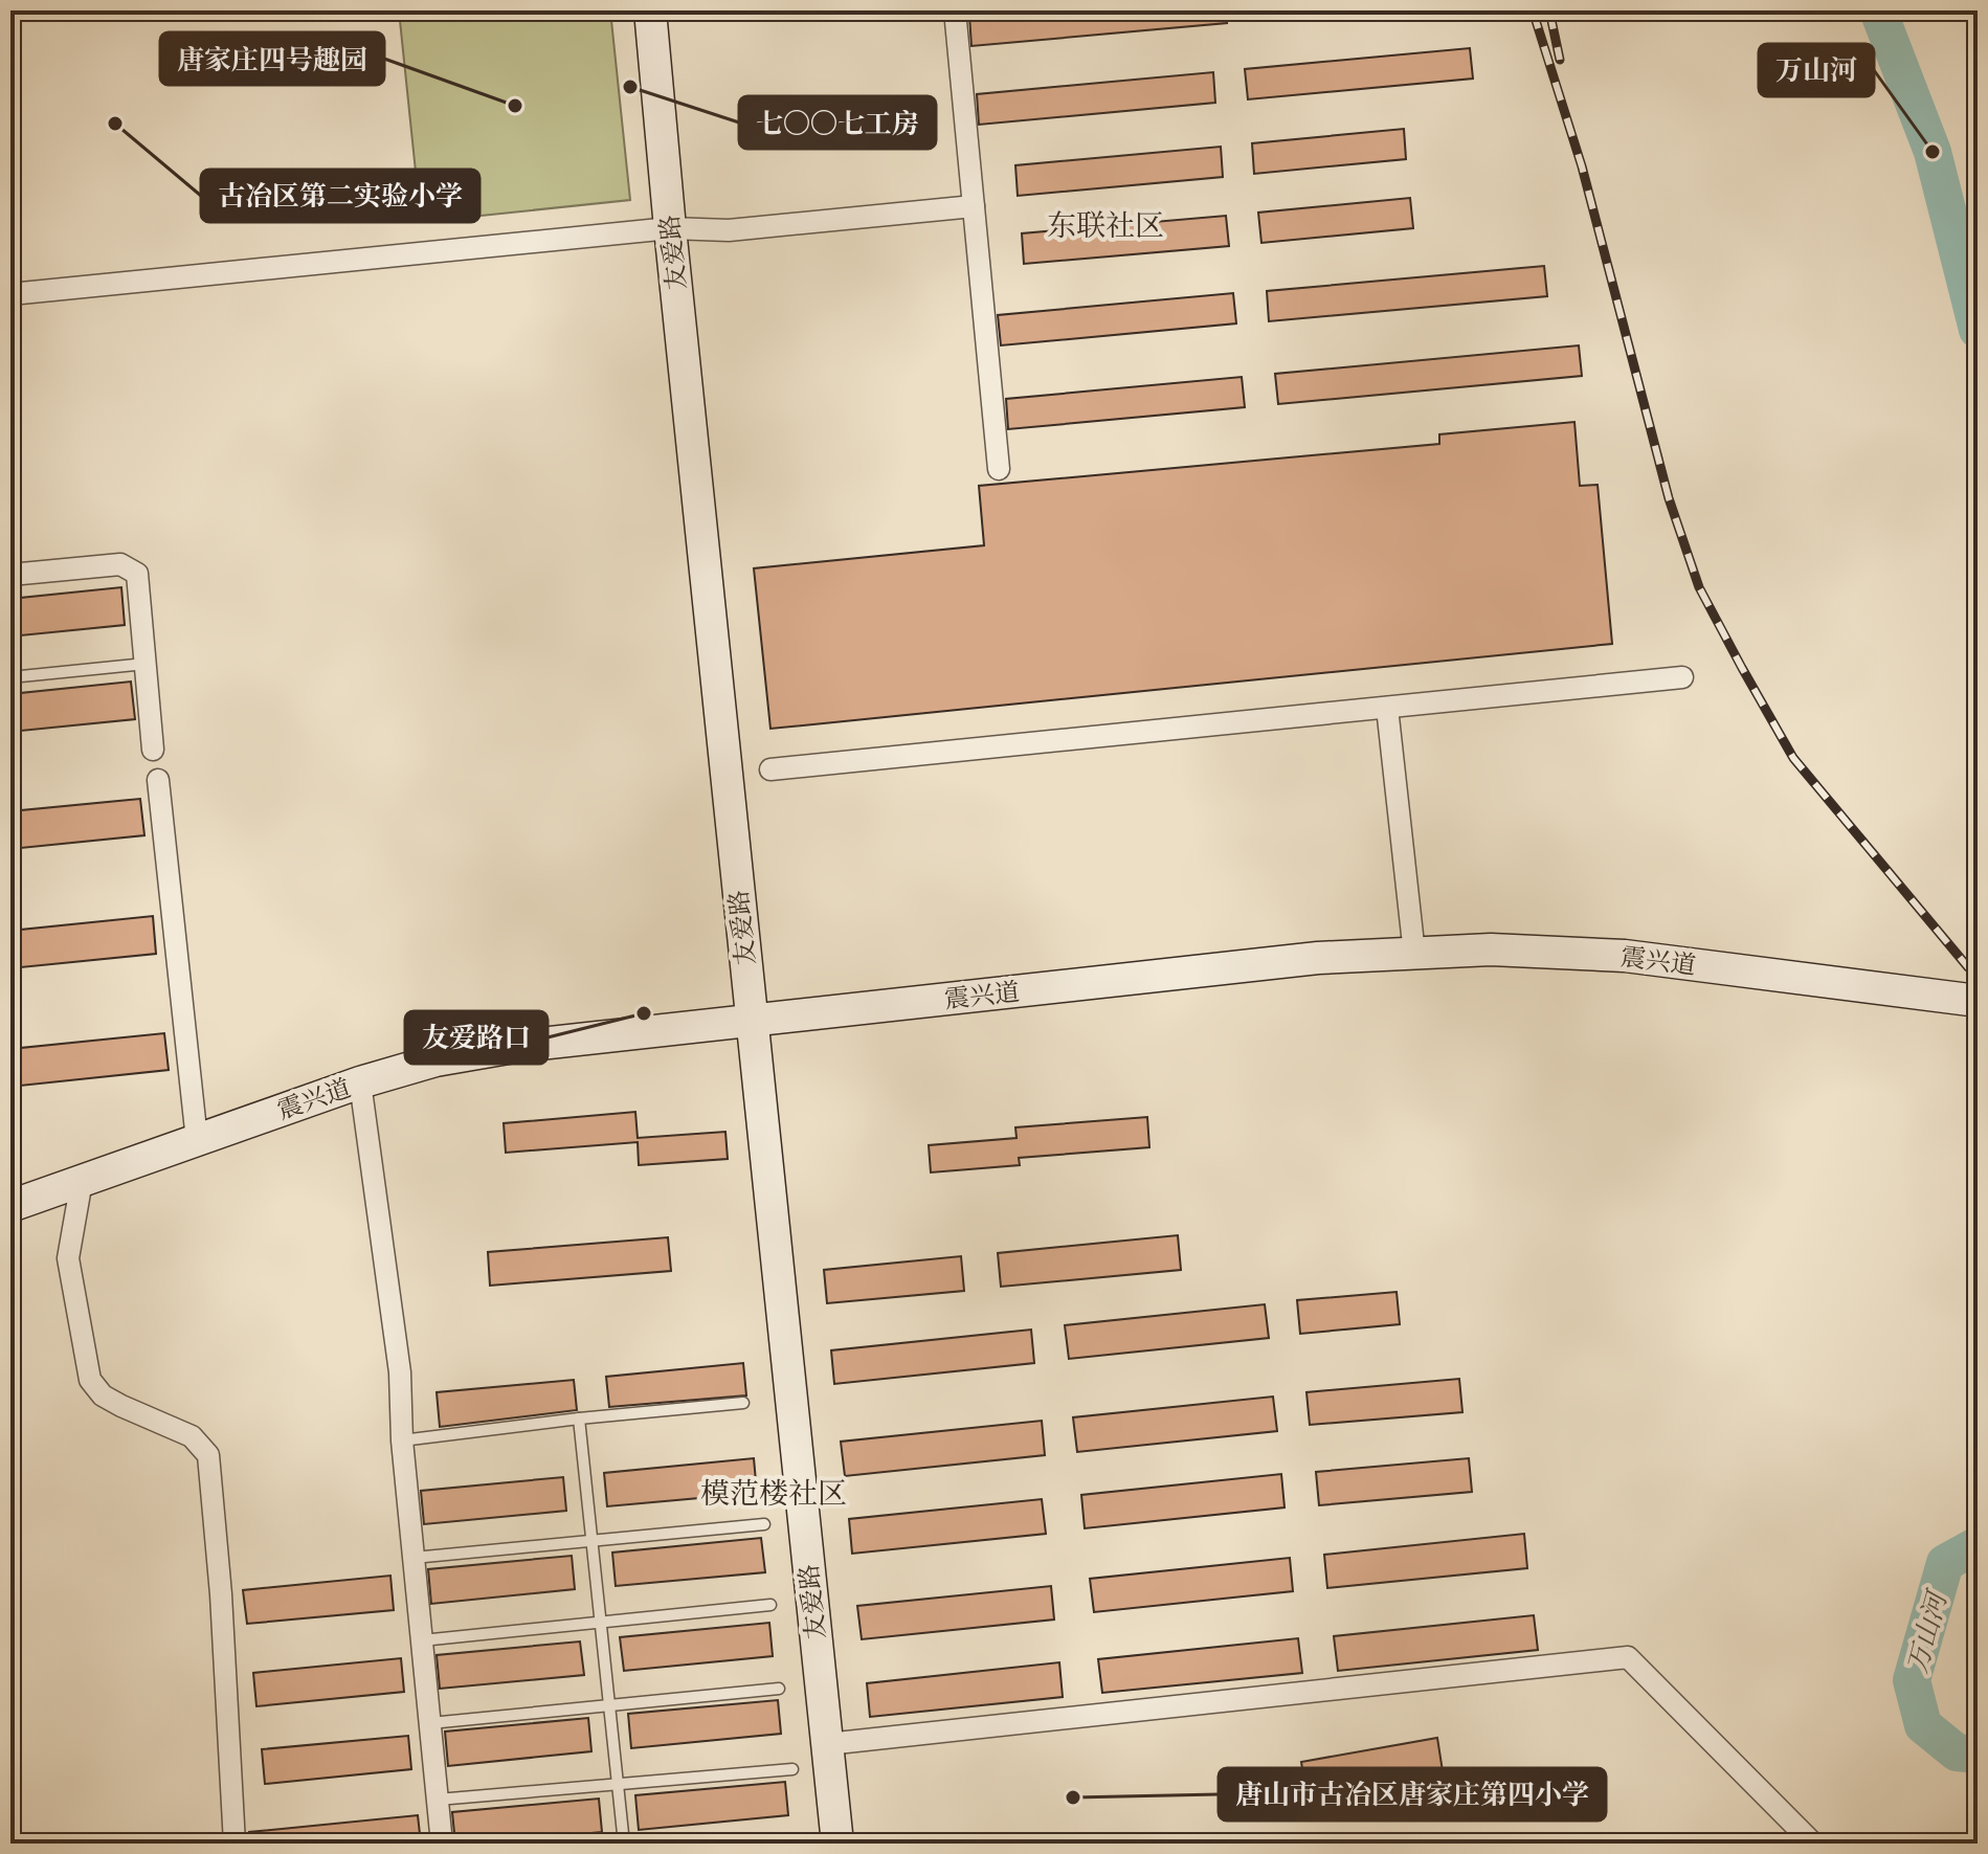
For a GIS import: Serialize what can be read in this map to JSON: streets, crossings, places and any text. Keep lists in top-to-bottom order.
{
  "streets": {
    "street": ["友爱路", "震兴道"]
  },
  "crossings": [
    ["友爱路", "震兴道"]
  ],
  "districts": ["东联社区", "模范楼社区"],
  "water": ["万山河"],
  "places": [
    "七〇〇七工房",
    "唐家庄四号趣园",
    "古冶区第二实验小学",
    "万山河",
    "友爱路口",
    "唐山市古冶区唐家庄第四小学"
  ]
}
